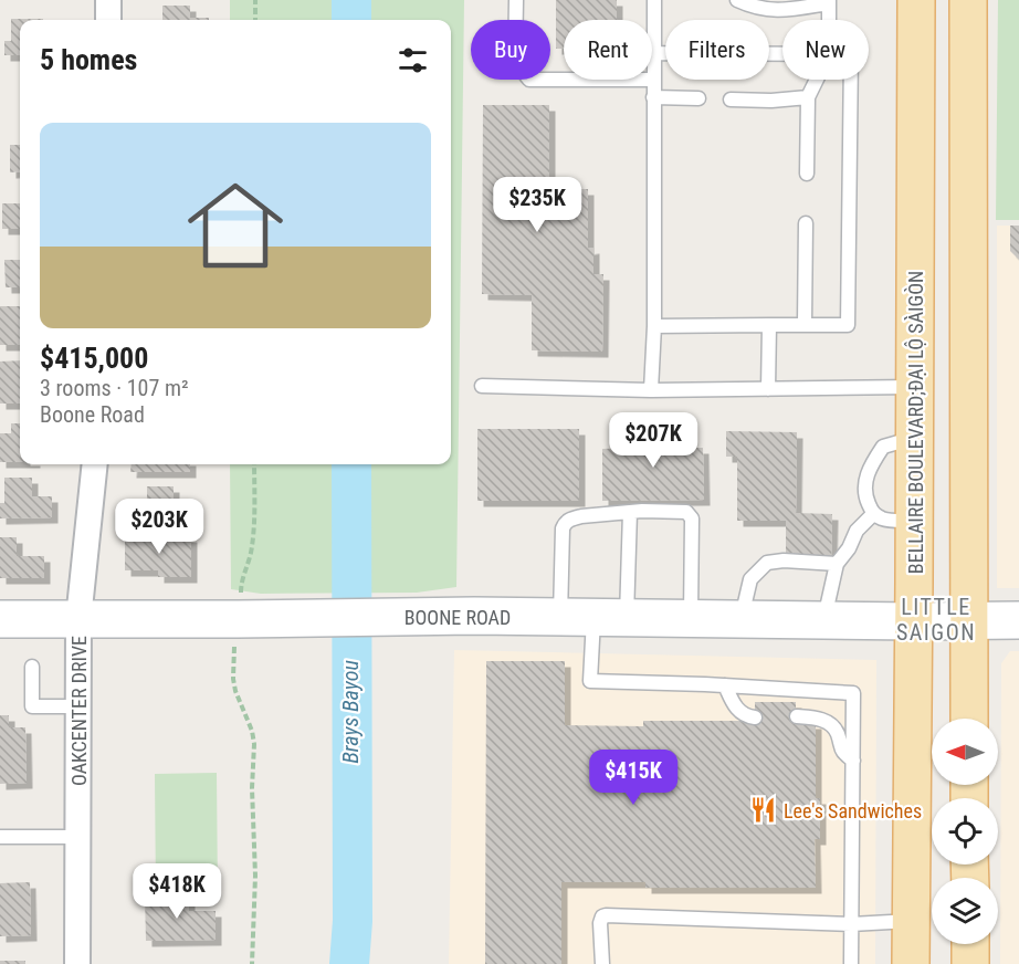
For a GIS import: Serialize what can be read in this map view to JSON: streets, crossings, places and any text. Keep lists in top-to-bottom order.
{
  "streets": {
    "main road": ["BELLAIRE BOULEVARD;ĐẠI LỘ SÀIGÒN"],
    "street": ["BOONE ROAD", "OAKCENTER DRIVE"]
  },
  "crossings": [
    ["BELLAIRE BOULEVARD;ĐẠI LỘ SÀIGÒN", "BOONE ROAD"],
    ["BOONE ROAD", "OAKCENTER DRIVE"]
  ],
  "districts": ["LITTLE SAIGON"],
  "water": ["Brays Bayou"],
  "places": {
    "restaurant": ["Lee's Sandwiches"]
  },
  "north": "left",
  "page": {
    "chip": [
      "Buy",
      "Rent",
      "Filters",
      "New"
    ],
    "heading": "5 homes",
    "list": [
      {
        "name": "$415,000",
        "note": "3 rooms · 107 m² · Boone Road"
      }
    ],
    "price": [
      "$235K",
      "$207K",
      "$203K",
      "$415K",
      "$418K"
    ]
  }
}
